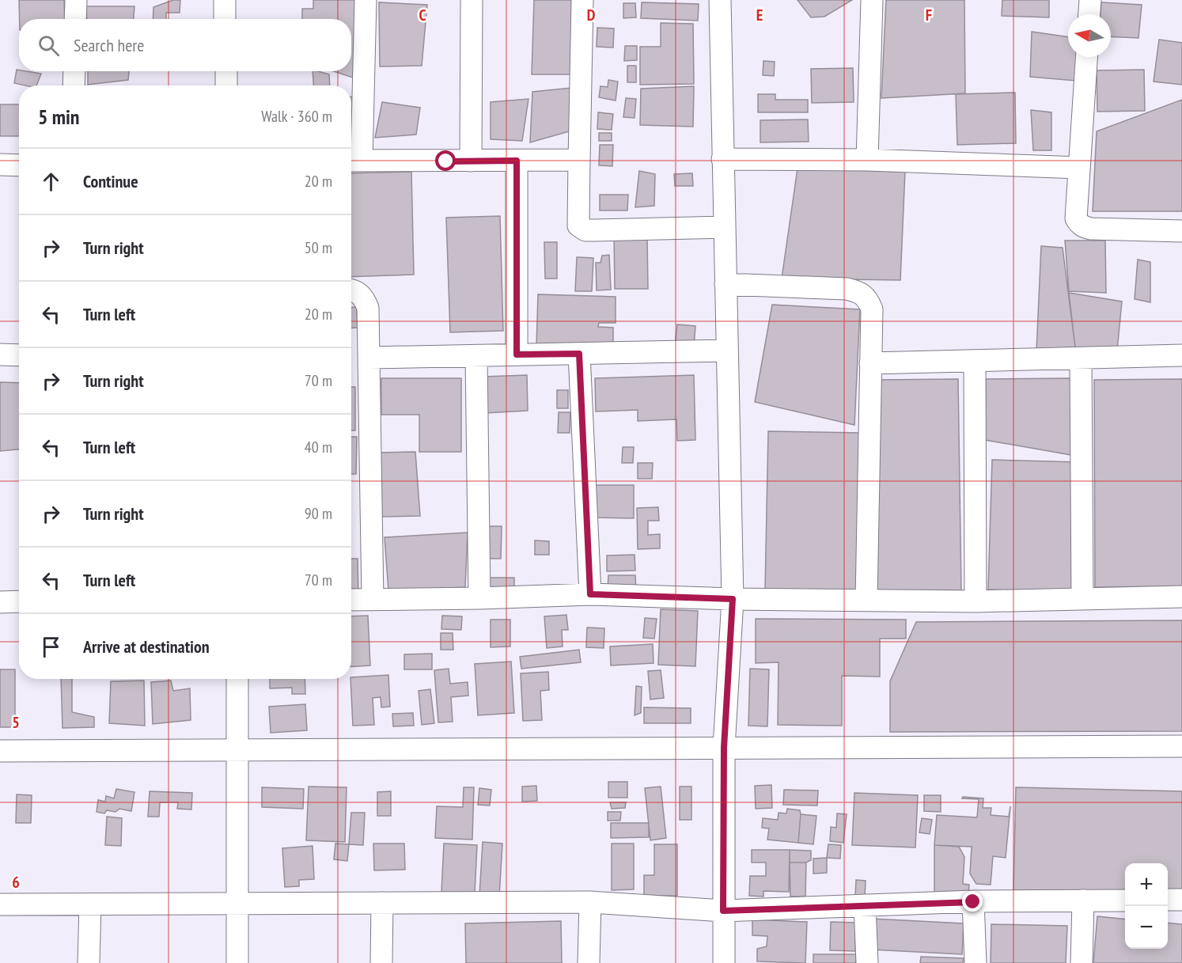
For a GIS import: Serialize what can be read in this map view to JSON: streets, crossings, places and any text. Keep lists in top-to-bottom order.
{
  "north": "left",
  "page": {
    "search": "Search here",
    "heading": ["5 min", "Walk · 360 m"],
    "list": [
      ["Continue", "20 m"],
      ["Turn right", "50 m"],
      ["Turn left", "20 m"],
      ["Turn right", "70 m"],
      ["Turn left", "40 m"],
      ["Turn right", "90 m"],
      ["Turn left", "70 m"],
      "Arrive at destination"
    ],
    "map_buttons": ["+", "−"]
  },
  "grid": {
    "columns": [
      "C",
      "D",
      "E",
      "F"
    ],
    "rows": ["5", "6"]
  }
}
